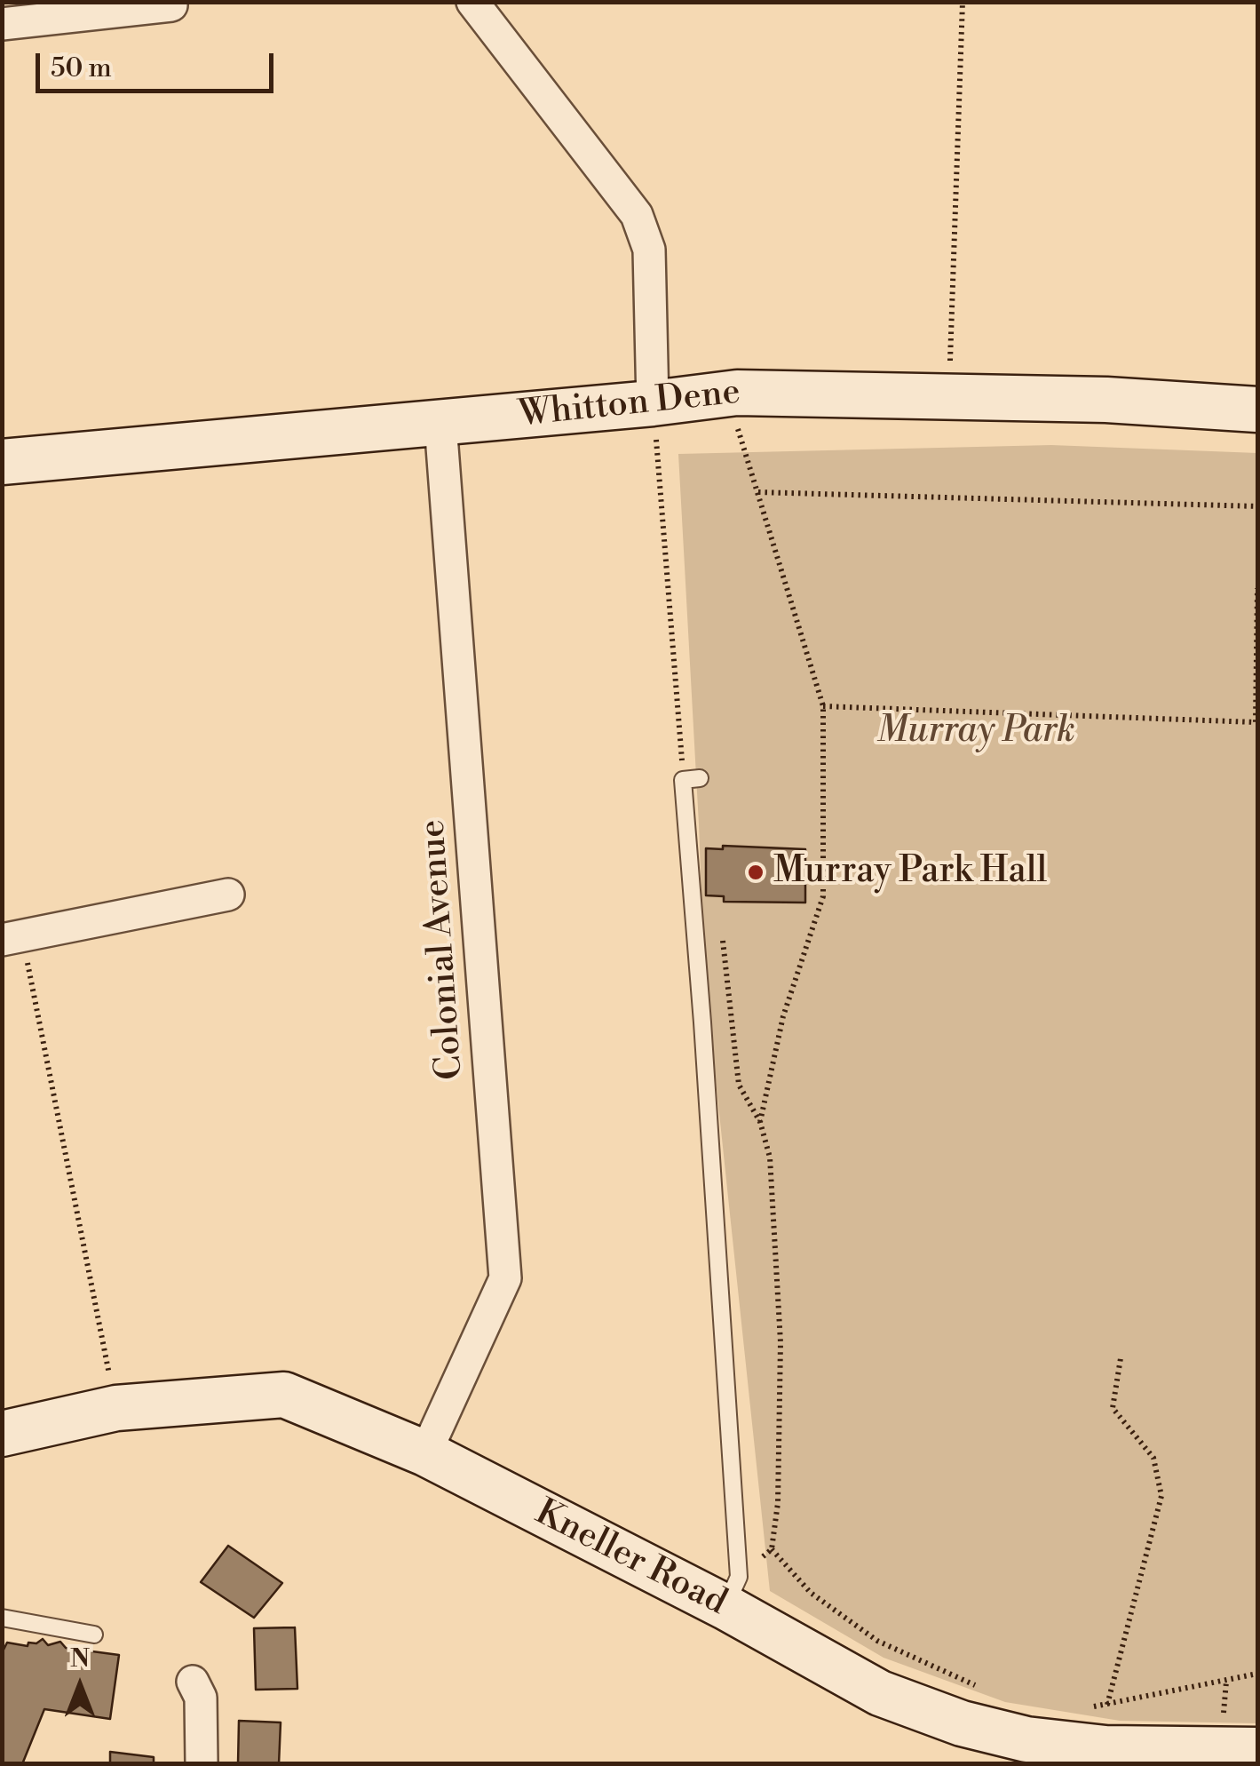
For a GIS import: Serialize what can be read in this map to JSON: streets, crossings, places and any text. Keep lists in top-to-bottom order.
{
  "streets": {
    "main road": ["Whitton Dene", "Kneller Road"],
    "street": ["Colonial Avenue"]
  },
  "crossings": [
    ["Whitton Dene", "Colonial Avenue"],
    ["Colonial Avenue", "Kneller Road"]
  ],
  "parks": ["Murray Park"],
  "places": ["Murray Park Hall"],
  "scale_bar": "50 m",
  "north": "top"
}
